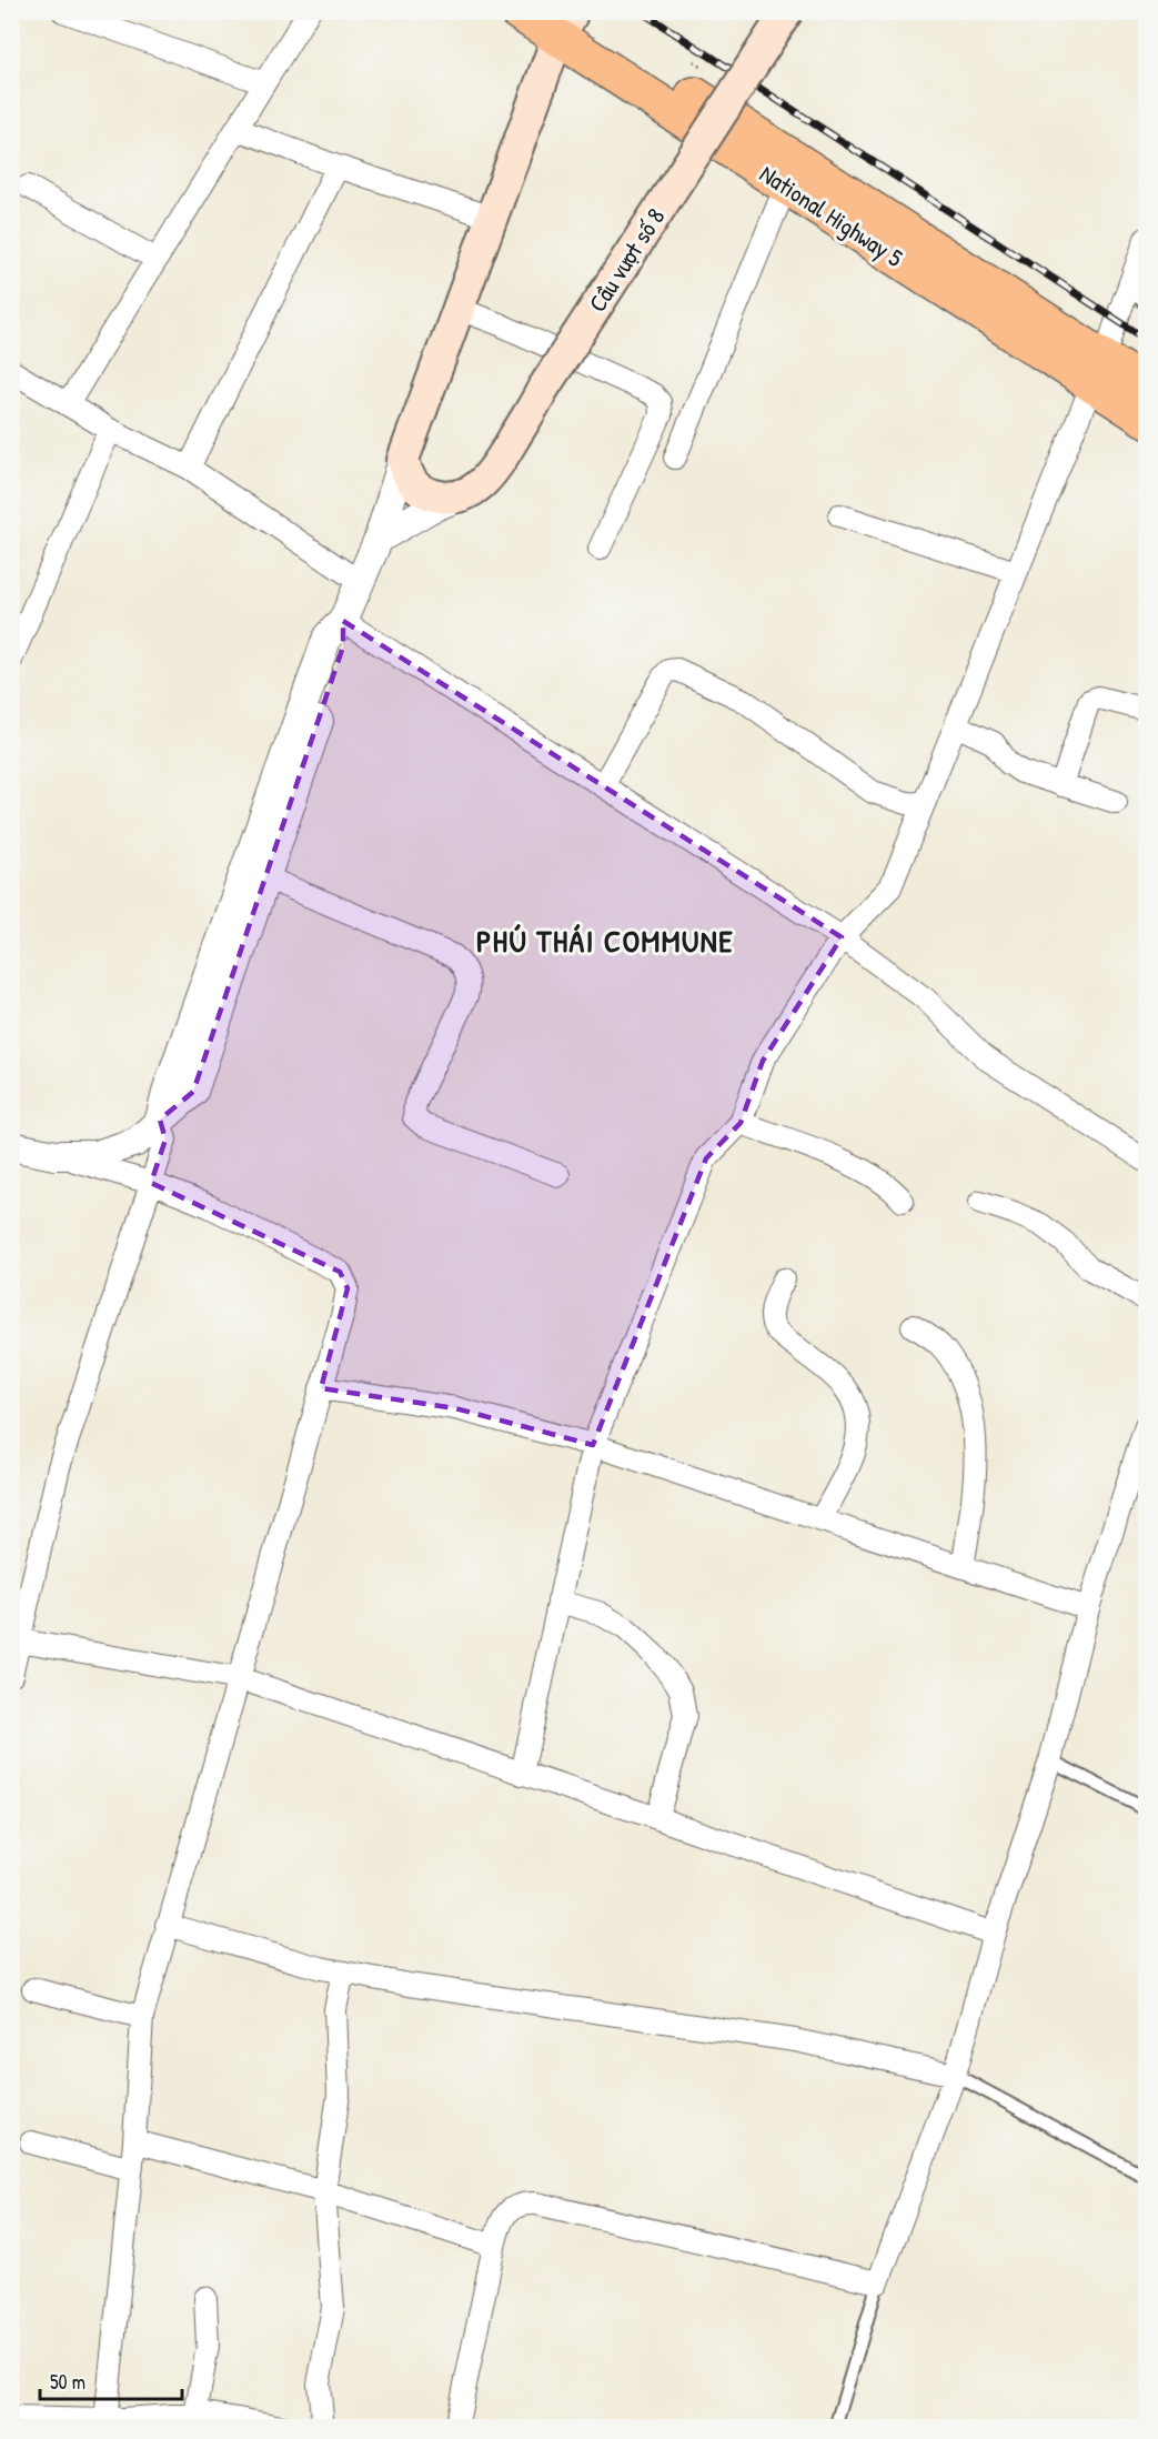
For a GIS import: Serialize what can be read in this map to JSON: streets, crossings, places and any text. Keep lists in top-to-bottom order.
{
  "streets": {
    "highway": ["National Highway 5"],
    "main road": ["Cầu vượt số 8"]
  },
  "districts": ["PHÚ THÁI COMMUNE"],
  "scale_bar": "50 m"
}
